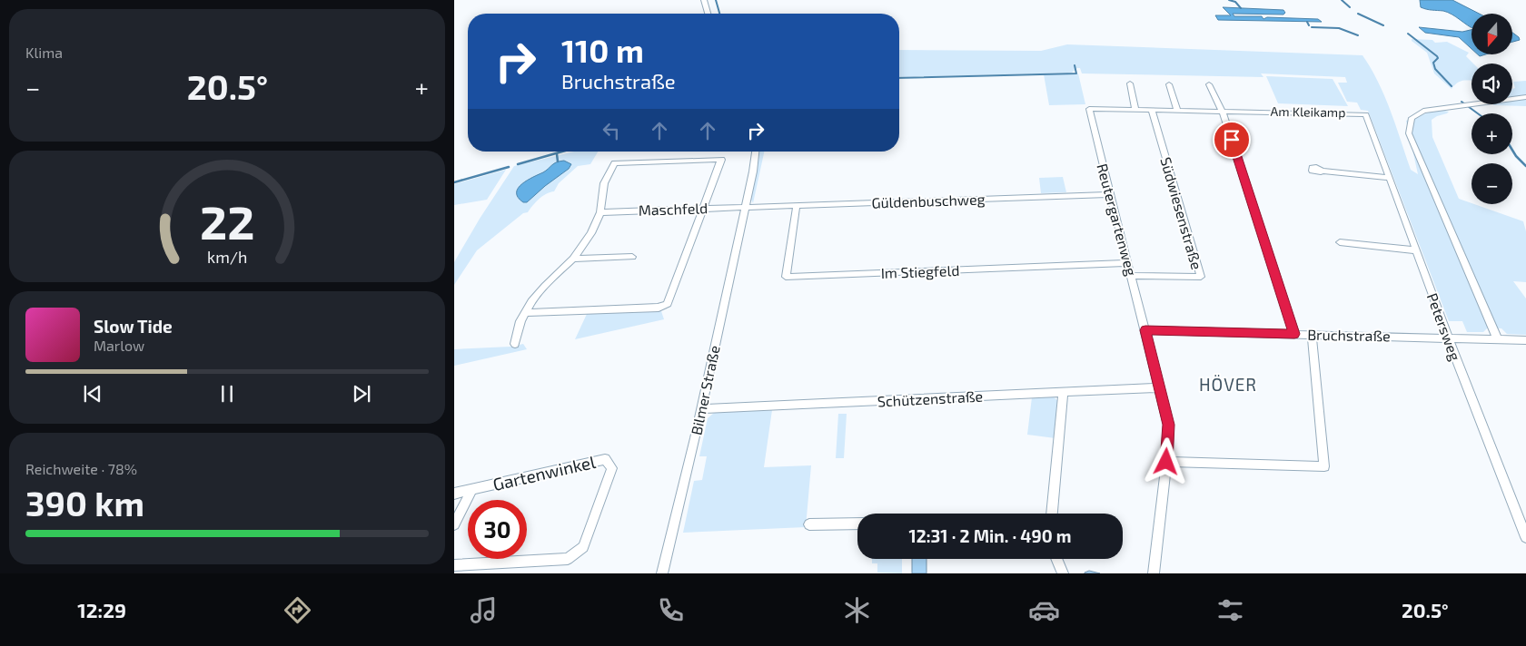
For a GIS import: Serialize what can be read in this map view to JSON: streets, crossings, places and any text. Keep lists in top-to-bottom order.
{
  "streets": {
    "street": [
      "Am Kleikamp",
      "Güldenbuschweg",
      "Maschfeld",
      "Südwiesenstraße",
      "Reutergartenweg",
      "Im Stiegfeld",
      "Petersweg",
      "Bruchstraße",
      "Bilmer Straße",
      "Schützenstraße",
      "Gartenwinkel"
    ]
  },
  "crossings": [
    ["Am Kleikamp", "Südwiesenstraße"],
    ["Am Kleikamp", "Reutergartenweg"],
    ["Am Kleikamp", "Petersweg"],
    ["Güldenbuschweg", "Maschfeld"],
    ["Güldenbuschweg", "Reutergartenweg"],
    ["Güldenbuschweg", "Im Stiegfeld"],
    ["Güldenbuschweg", "Bilmer Straße"],
    ["Maschfeld", "Bilmer Straße"],
    ["Südwiesenstraße", "Reutergartenweg"],
    ["Reutergartenweg", "Im Stiegfeld"],
    ["Reutergartenweg", "Bruchstraße"],
    ["Reutergartenweg", "Schützenstraße"],
    ["Petersweg", "Bruchstraße"],
    ["Bilmer Straße", "Schützenstraße"]
  ],
  "districts": ["HÖVER"],
  "north": "bottom",
  "page": {
    "tile": [
      "Klima",
      ["Reichweite · 78%", "390 km"]
    ],
    "map_buttons": ["+", "−"],
    "turn": ["110 m", "Bruchstraße"],
    "heat": ["−", "20.5°", "+"],
    "song": ["Slow Tide", "Marlow"],
    "limit": "30",
    "trip": "12:31 · 2 Min. · 490 m",
    "tabs": ["12:29", "20.5°"],
    "gauge": ["22", "km/h"]
  }
}
